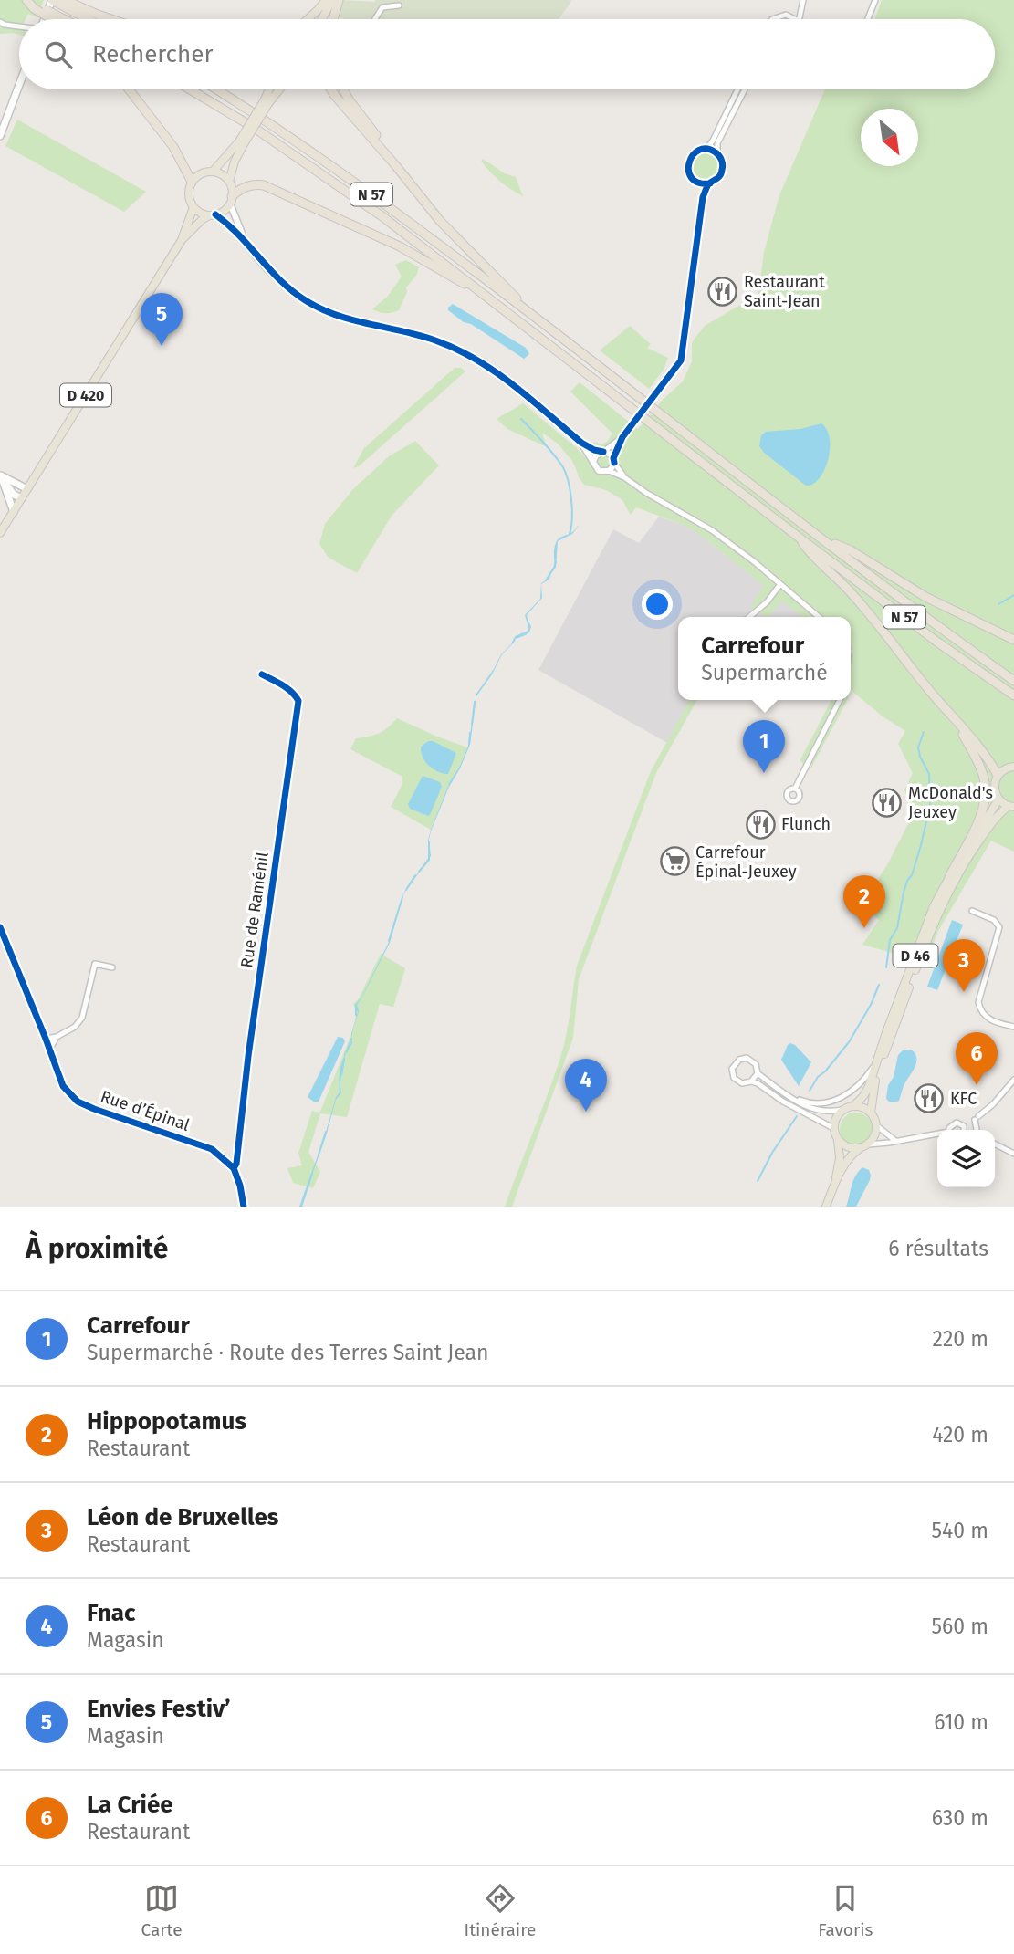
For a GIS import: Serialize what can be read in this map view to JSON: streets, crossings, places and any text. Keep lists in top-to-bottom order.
{
  "streets": {
    "highway": ["N 57"],
    "main road": ["D 420", "D 46"],
    "street": ["Rue de Raménil", "Rue d’Épinal"]
  },
  "crossings": [
    ["Rue de Raménil", "Rue d’Épinal"]
  ],
  "places": {
    "restaurant": [
      "Restaurant Saint-Jean",
      "McDonald's Jeuxey",
      "Flunch",
      "KFC"
    ],
    "supermarket": ["Carrefour Épinal-Jeuxey"]
  },
  "north": "bottom right",
  "page": {
    "search": "Rechercher",
    "pins": [
      "5",
      "1",
      "2",
      "3",
      "6",
      "4"
    ],
    "popup": ["Carrefour", "Supermarché"],
    "heading": ["À proximité", "6 résultats"],
    "list": [
      {
        "mark": "1",
        "name": "Carrefour",
        "note": "Supermarché · Route des Terres Saint Jean",
        "value": "220 m"
      },
      {
        "mark": "2",
        "name": "Hippopotamus",
        "note": "Restaurant",
        "value": "420 m"
      },
      {
        "mark": "3",
        "name": "Léon de Bruxelles",
        "note": "Restaurant",
        "value": "540 m"
      },
      {
        "mark": "4",
        "name": "Fnac",
        "note": "Magasin",
        "value": "560 m"
      },
      {
        "mark": "5",
        "name": "Envies Festiv’",
        "note": "Magasin",
        "value": "610 m"
      },
      {
        "mark": "6",
        "name": "La Criée",
        "note": "Restaurant",
        "value": "630 m"
      }
    ],
    "nav": ["Carte", "Itinéraire", "Favoris"]
  }
}
